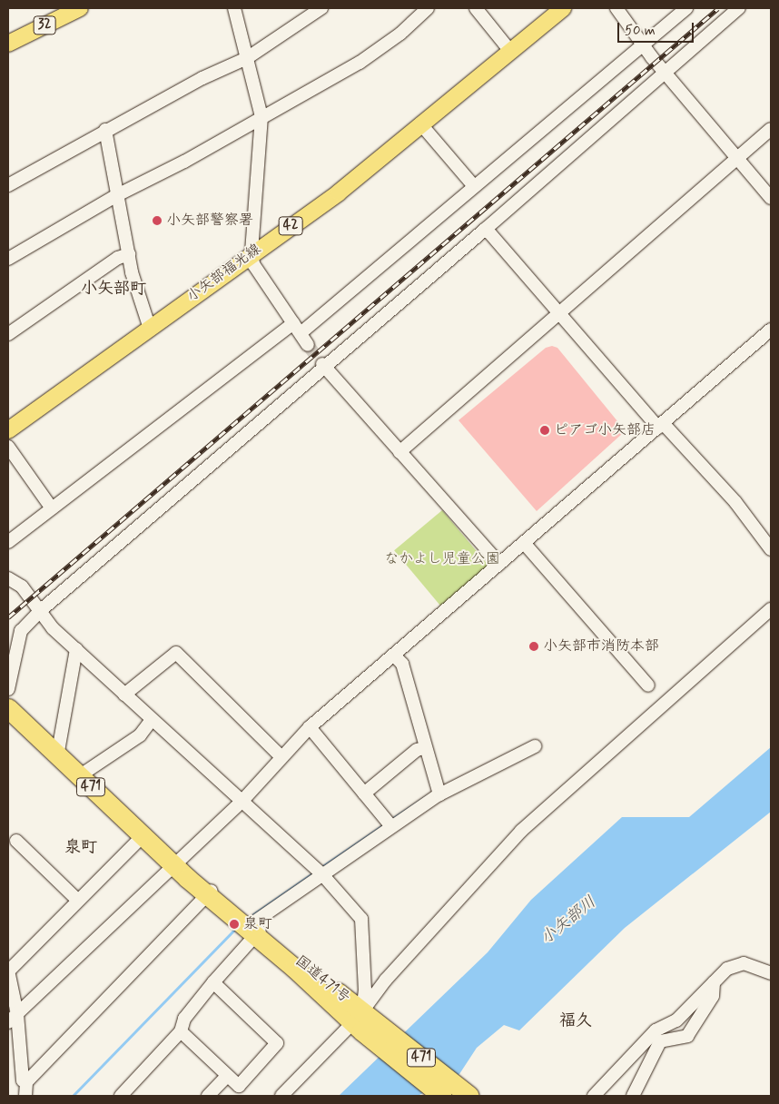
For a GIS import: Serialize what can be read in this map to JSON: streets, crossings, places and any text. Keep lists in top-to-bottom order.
{
  "streets": {
    "highway": ["471", "国道471号"],
    "main road": ["32", "42", "小矢部福光線"]
  },
  "districts": ["小矢部町", "泉町", "福久"],
  "water": ["小矢部川"],
  "parks": ["なかよし児童公園"],
  "places": [
    "小矢部警察署",
    "ピアゴ小矢部店",
    "小矢部市消防本部",
    "泉町"
  ],
  "scale_bar": "50 m"
}
